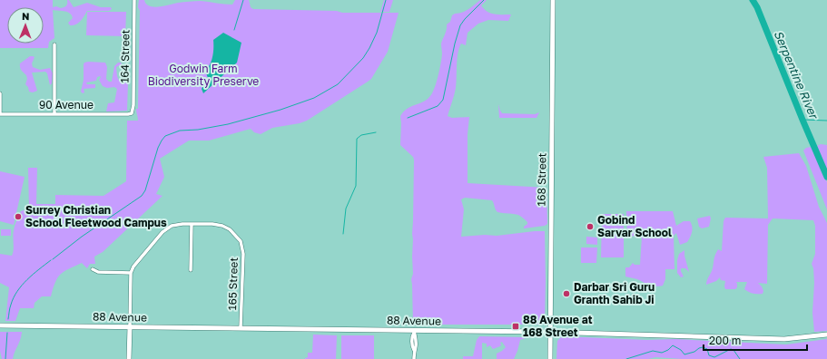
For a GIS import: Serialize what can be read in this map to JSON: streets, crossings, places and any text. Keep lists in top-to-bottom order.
{
  "streets": {
    "main road": ["168 Street", "88 Avenue"],
    "street": ["164 Street", "90 Avenue", "165 Street"]
  },
  "crossings": [
    ["164 Street", "90 Avenue"],
    ["168 Street", "88 Avenue"],
    ["165 Street", "88 Avenue"]
  ],
  "water": ["Serpentine River"],
  "parks": ["Godwin Farm Biodiversity Preserve"],
  "places": {
    "other": ["Surrey Christian School Fleetwood Campus", "Gobind Sarvar School", "Darbar Sri Guru Granth Sahib Ji"],
    "transit": ["88 Avenue at 168 Street"]
  },
  "scale_bar": "200 m",
  "north": "top"
}
